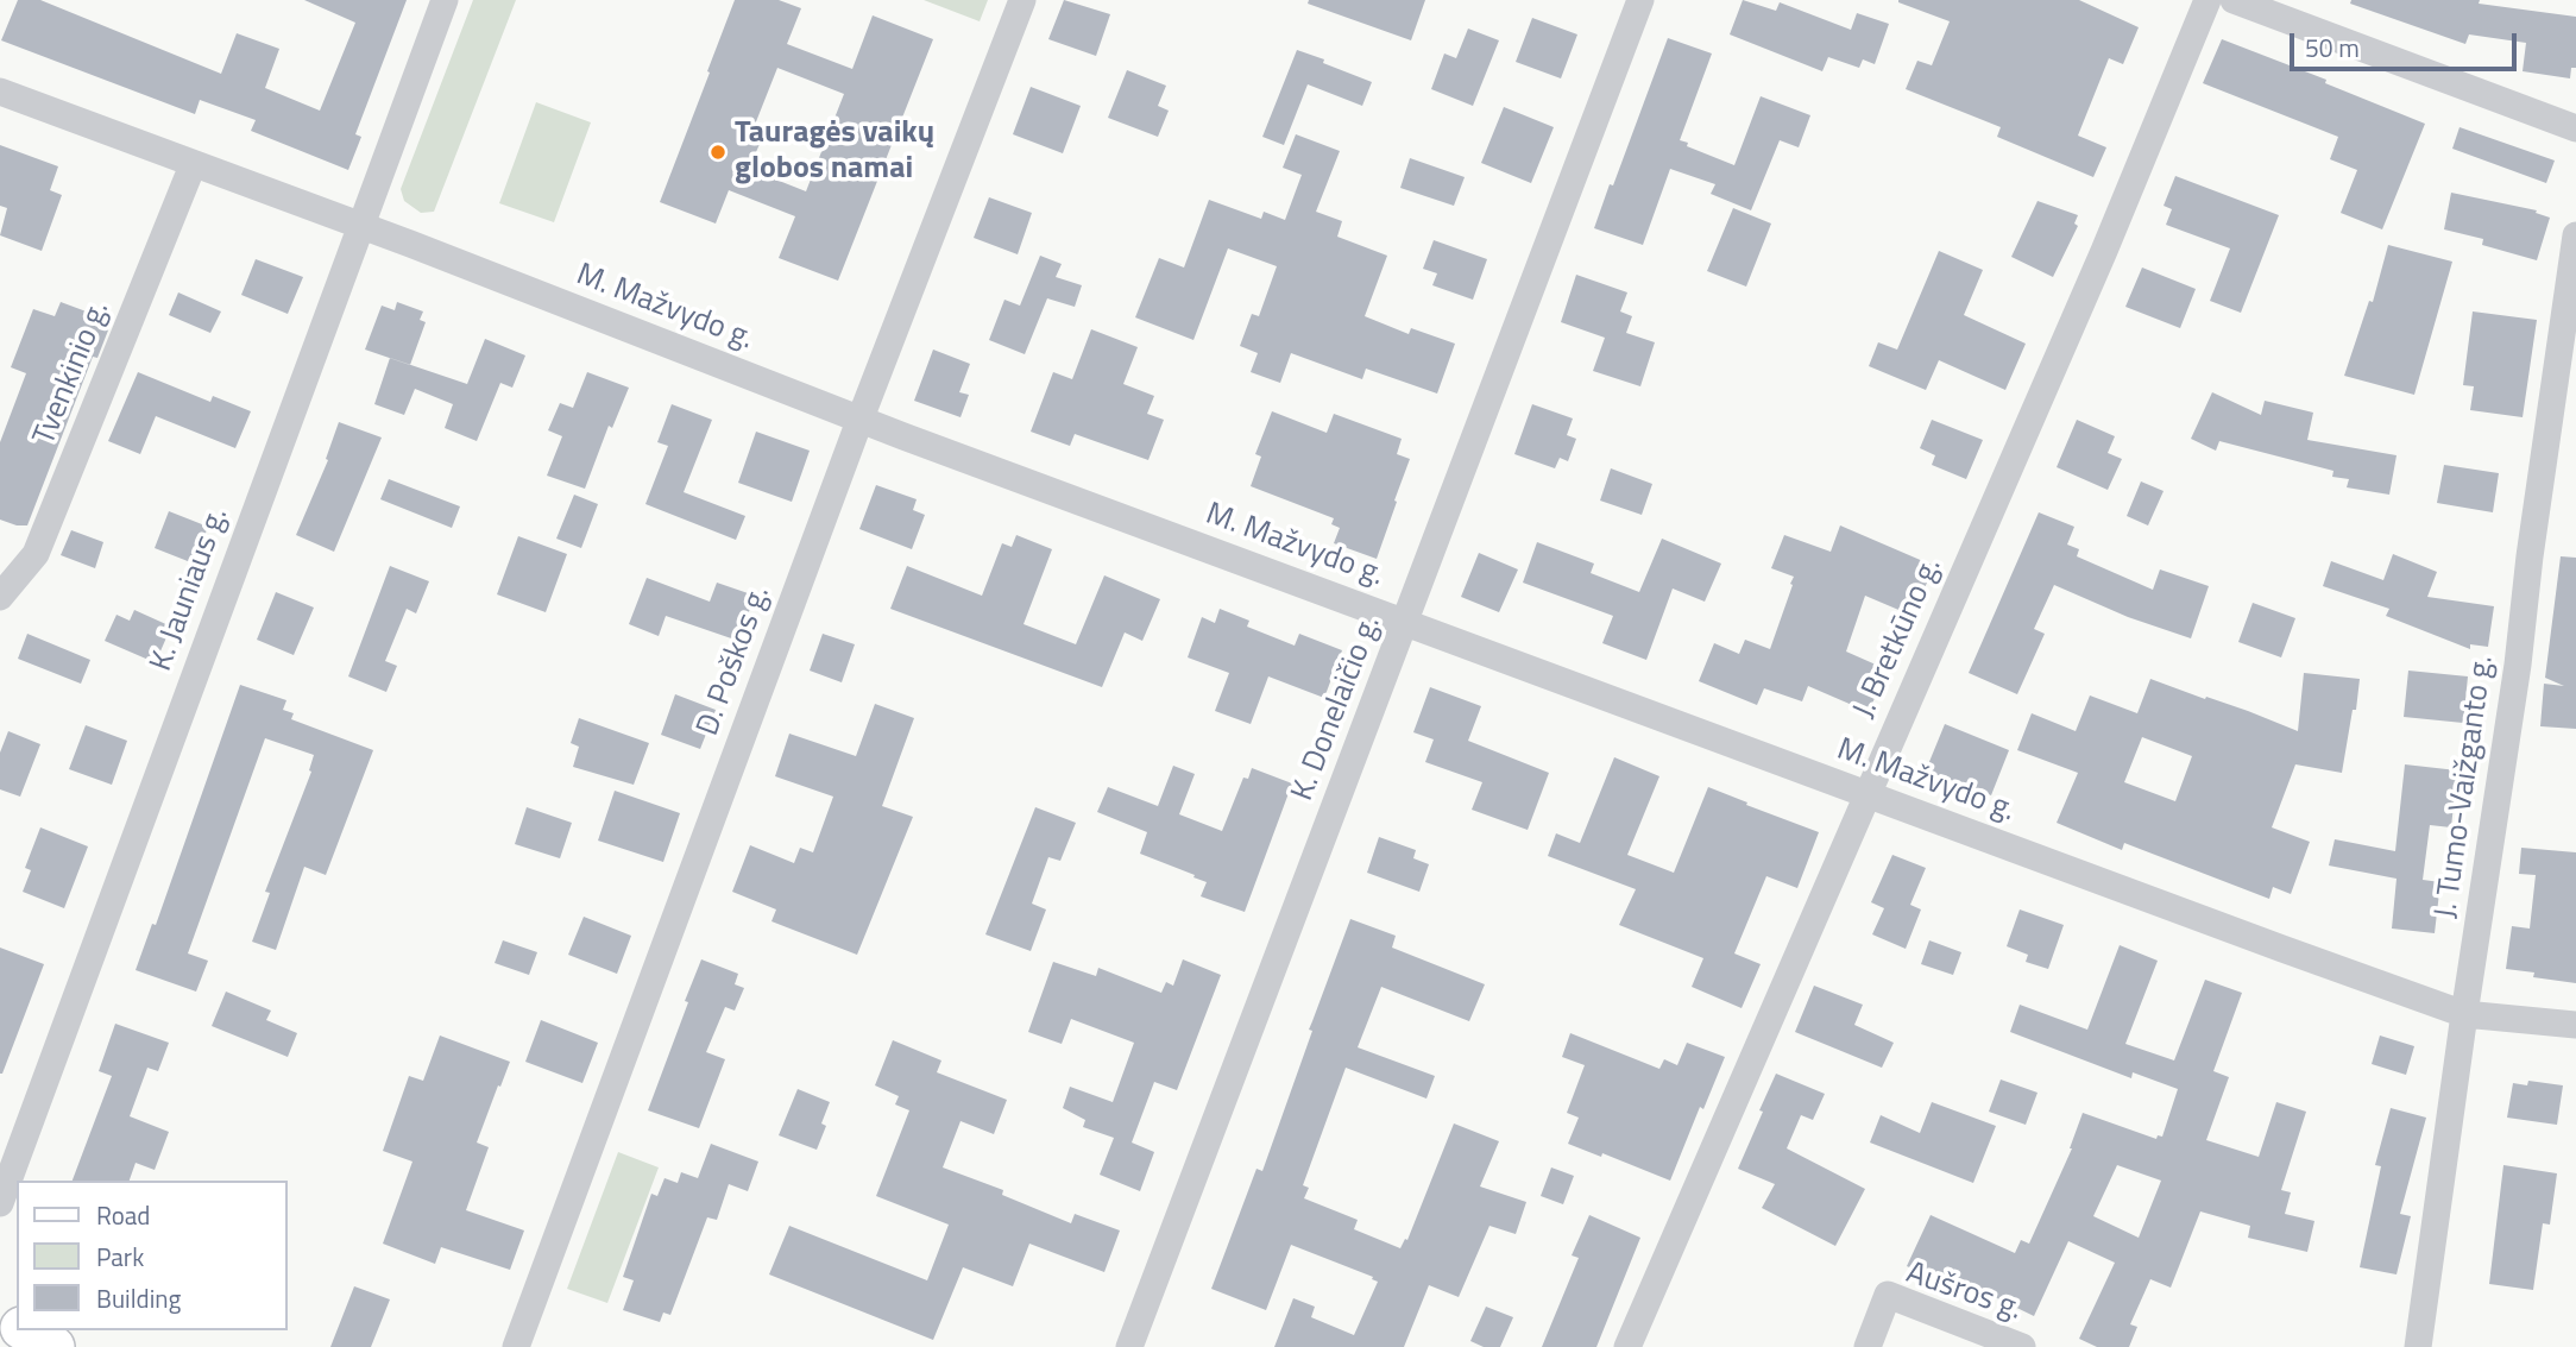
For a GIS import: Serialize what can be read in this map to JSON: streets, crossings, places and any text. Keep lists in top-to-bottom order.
{
  "streets": {
    "street": [
      "M. Mažvydo g.",
      "Tvenkinio g.",
      "K. Jauniaus g.",
      "J. Bretkūno g.",
      "D. Poškos g.",
      "K. Donelaičio g.",
      "J. Tumo-Vaižganto g.",
      "Aušros g."
    ]
  },
  "crossings": [
    ["M. Mažvydo g.", "Tvenkinio g."],
    ["M. Mažvydo g.", "K. Jauniaus g."],
    ["M. Mažvydo g.", "J. Bretkūno g."],
    ["M. Mažvydo g.", "D. Poškos g."],
    ["M. Mažvydo g.", "K. Donelaičio g."],
    ["M. Mažvydo g.", "J. Tumo-Vaižganto g."]
  ],
  "places": ["Tauragės vaikų globos namai"],
  "legend": ["Road", "Park", "Building"],
  "scale_bar": "50 m"
}
